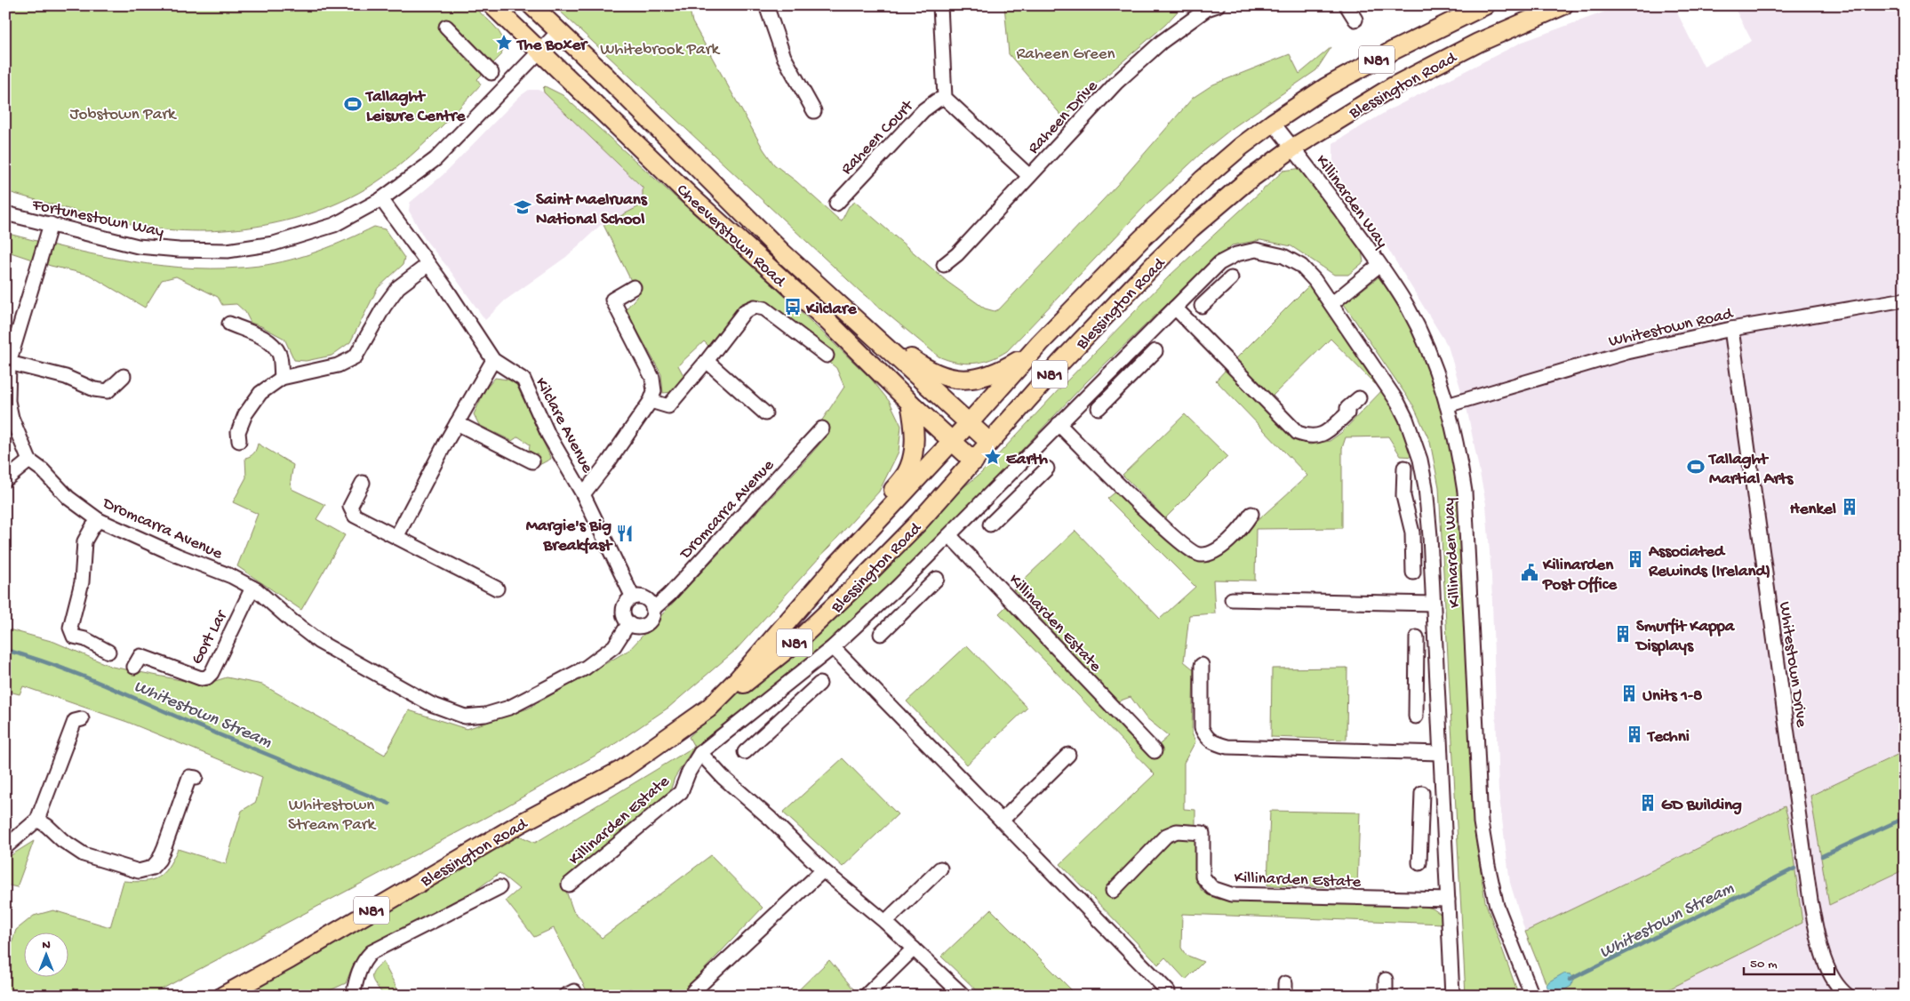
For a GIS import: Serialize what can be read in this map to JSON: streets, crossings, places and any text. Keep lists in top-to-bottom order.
{
  "streets": {
    "main road": ["N81", "Blessington Road", "Cheeverstown Road"],
    "street": [
      "Raheen Drive",
      "Raheen Court",
      "Killinarden Way",
      "Fortunestown Way",
      "Whitestown Road",
      "Kilclare Avenue",
      "Dromcarra Avenue",
      "Killinarden Estate",
      "Gort Lar",
      "Whitestown Drive"
    ]
  },
  "crossings": [
    ["Blessington Road", "Killinarden Way"],
    ["Blessington Road", "Cheeverstown Road"],
    ["Killinarden Way", "Whitestown Road"],
    ["Fortunestown Way", "Cheeverstown Road"],
    ["Fortunestown Way", "Kilclare Avenue"],
    ["Fortunestown Way", "Dromcarra Avenue"],
    ["Whitestown Road", "Whitestown Drive"],
    ["Kilclare Avenue", "Dromcarra Avenue"],
    ["Dromcarra Avenue", "Gort Lar"]
  ],
  "water": ["Whitestown Stream"],
  "parks": [
    "Whitebrook Park",
    "Raheen Green",
    "Jobstown Park",
    "Whitestown Stream Park"
  ],
  "places": {
    "place": ["The Boxer", "Earth"],
    "sports": ["Tallaght Leisure Centre", "Tallaght Martial Arts"],
    "school or university": ["Saint Maelruans National School"],
    "bus stop": ["Kilclare"],
    "building": [
      "Henkel",
      "Associated Rewinds (Ireland)",
      "Smurfit Kappa Displays",
      "Units 1-8",
      "Techni",
      "GD Building"
    ],
    "restaurant": ["Margie's Big Breakfast"],
    "public building": ["Kilinarden Post Office"]
  },
  "scale_bar": "50 m",
  "north": "top"
}
